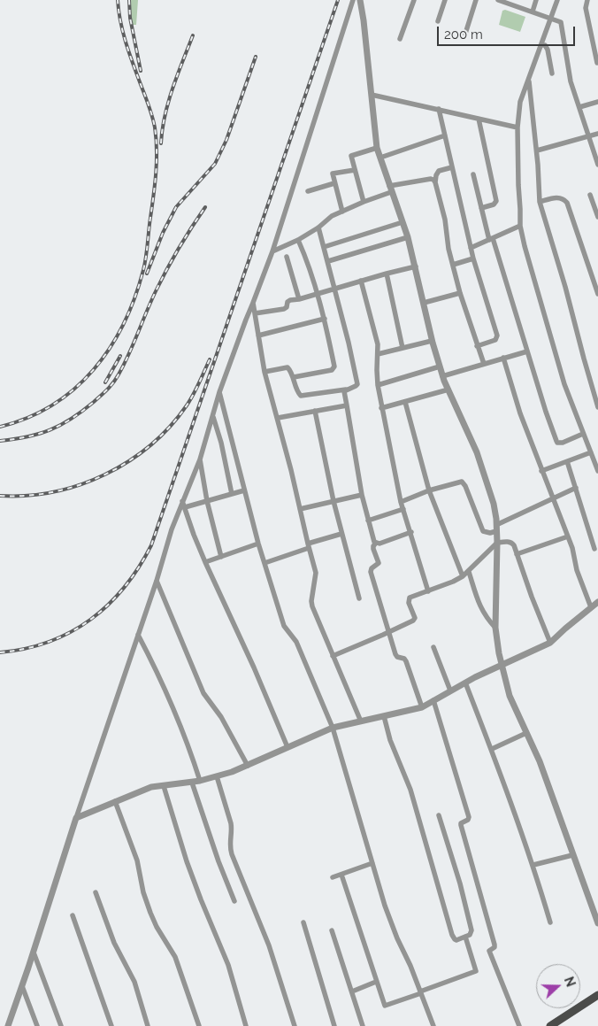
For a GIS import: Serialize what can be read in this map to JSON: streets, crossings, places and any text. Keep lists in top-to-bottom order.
{
  "scale_bar": "200 m",
  "north": "right"
}
